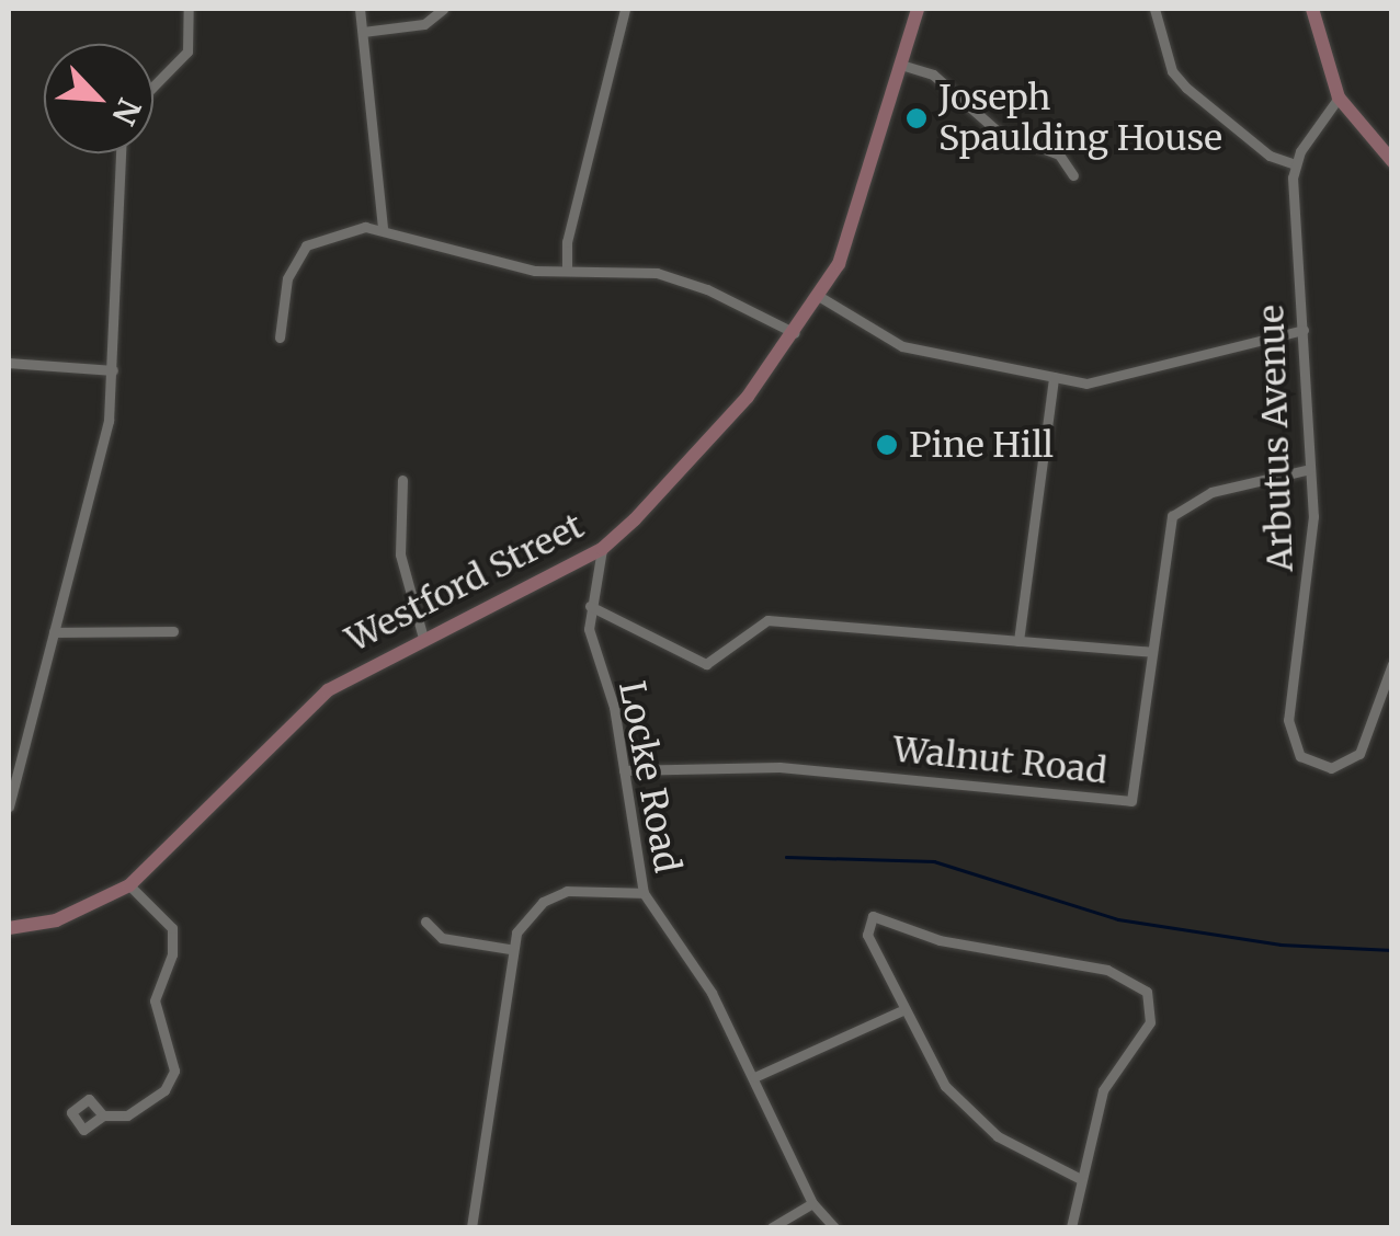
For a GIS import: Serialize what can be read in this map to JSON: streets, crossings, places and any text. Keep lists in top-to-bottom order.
{
  "streets": {
    "main road": ["Westford Street"],
    "street": ["Arbutus Avenue", "Walnut Road", "Locke Road"]
  },
  "crossings": [
    ["Arbutus Avenue", "Walnut Road"],
    ["Westford Street", "Locke Road"],
    ["Walnut Road", "Locke Road"]
  ],
  "places": ["Joseph Spaulding House", "Pine Hill"],
  "north": "bottom right"
}
